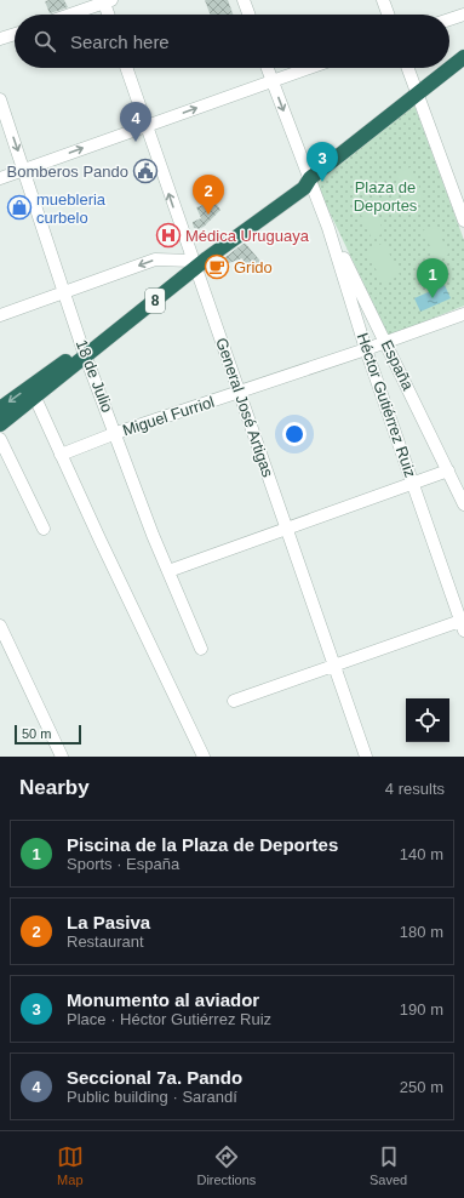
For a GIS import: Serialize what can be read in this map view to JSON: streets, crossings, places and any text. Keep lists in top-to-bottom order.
{
  "streets": {
    "highway": ["8"],
    "street": [
      "España",
      "18 de Julio",
      "Héctor Gutiérrez Ruiz",
      "General José Artigas",
      "Miguel Furriol"
    ]
  },
  "crossings": [
    ["8", "18 de Julio"],
    ["8", "Héctor Gutiérrez Ruiz"],
    ["8", "General José Artigas"],
    ["España", "Héctor Gutiérrez Ruiz"],
    ["España", "Miguel Furriol"],
    ["18 de Julio", "Miguel Furriol"],
    ["Héctor Gutiérrez Ruiz", "Miguel Furriol"],
    ["General José Artigas", "Miguel Furriol"]
  ],
  "parks": ["Plaza de Deportes"],
  "places": {
    "public building": ["Bomberos Pando"],
    "shop": ["muebleria curbelo"],
    "hospital": ["Médica Uruguaya"],
    "cafe": ["Grido"]
  },
  "scale_bar": "50 m",
  "page": {
    "search": "Search here",
    "pins": [
      "4",
      "3",
      "2",
      "1"
    ],
    "scale": "50 m",
    "heading": ["Nearby", "4 results"],
    "list": [
      {
        "mark": "1",
        "name": "Piscina de la Plaza de Deportes",
        "note": "Sports · España",
        "value": "140 m"
      },
      {
        "mark": "2",
        "name": "La Pasiva",
        "note": "Restaurant",
        "value": "180 m"
      },
      {
        "mark": "3",
        "name": "Monumento al aviador",
        "note": "Place · Héctor Gutiérrez Ruiz",
        "value": "190 m"
      },
      {
        "mark": "4",
        "name": "Seccional 7a. Pando",
        "note": "Public building · Sarandí",
        "value": "250 m"
      }
    ],
    "nav": ["Map", "Directions", "Saved"]
  }
}
